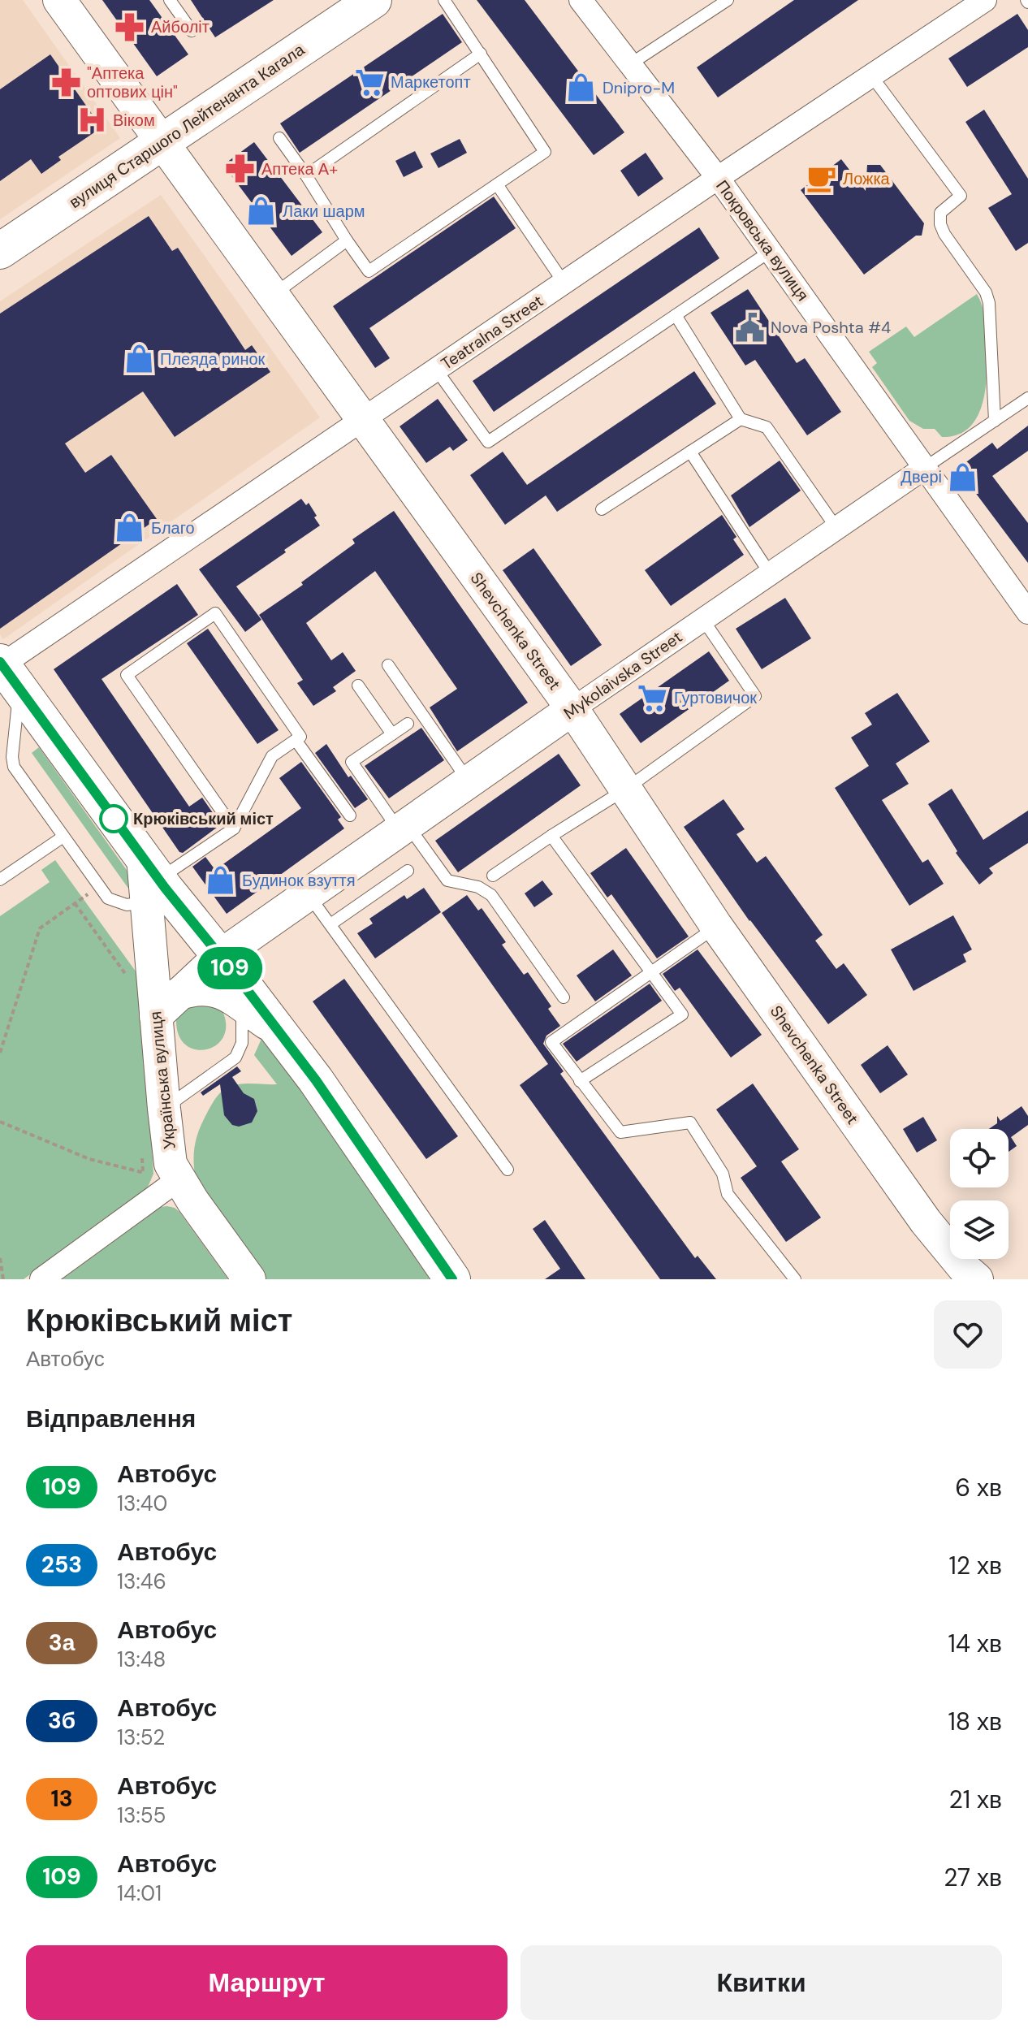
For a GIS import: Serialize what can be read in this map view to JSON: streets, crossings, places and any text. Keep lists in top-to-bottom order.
{
  "streets": {
    "highway": ["вулиця Старшого Лейтенанта Кагала"],
    "street": [
      "Покровська вулиця",
      "Teatralna Street",
      "Shevchenka Street",
      "Mykolaivska Street",
      "Українська вулиця"
    ]
  },
  "crossings": [
    ["вулиця Старшого Лейтенанта Кагала", "Shevchenka Street"],
    ["Покровська вулиця", "Teatralna Street"],
    ["Покровська вулиця", "Mykolaivska Street"],
    ["Teatralna Street", "Shevchenka Street"],
    ["Shevchenka Street", "Mykolaivska Street"],
    ["Mykolaivska Street", "Українська вулиця"]
  ],
  "places": {
    "pharmacy": ["Айболіт", "\"Аптека оптових цін\"", "Аптека А+"],
    "supermarket": ["Маркетопт", "Гуртовичок"],
    "shop": [
      "Dnipro-M",
      "Лаки шарм",
      "Плеяда ринок",
      "Двері",
      "Благо",
      "Будинок взуття"
    ],
    "hospital": ["Віком"],
    "cafe": ["Ложка"],
    "public building": ["Nova Poshta #4"],
    "other": ["Крюківський міст"]
  },
  "lines": ["bus line 109"],
  "page": {
    "on_map": "109",
    "heading": [
      ["Крюківський міст", "Автобус"],
      "Відправлення"
    ],
    "list": [
      {
        "mark": "109",
        "name": "Автобус",
        "note": "13:40",
        "value": "6 хв"
      },
      {
        "mark": "253",
        "name": "Автобус",
        "note": "13:46",
        "value": "12 хв"
      },
      {
        "mark": "3а",
        "name": "Автобус",
        "note": "13:48",
        "value": "14 хв"
      },
      {
        "mark": "3б",
        "name": "Автобус",
        "note": "13:52",
        "value": "18 хв"
      },
      {
        "mark": "13",
        "name": "Автобус",
        "note": "13:55",
        "value": "21 хв"
      },
      {
        "mark": "109",
        "name": "Автобус",
        "note": "14:01",
        "value": "27 хв"
      }
    ],
    "buttons": ["Маршрут", "Квитки"]
  }
}
